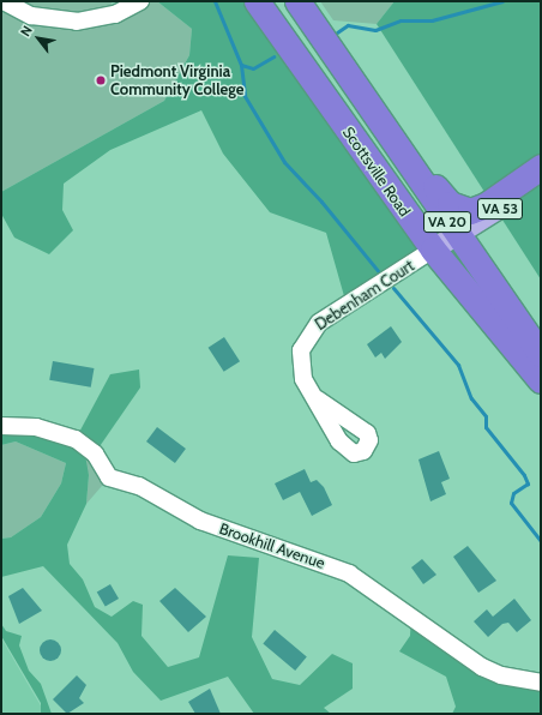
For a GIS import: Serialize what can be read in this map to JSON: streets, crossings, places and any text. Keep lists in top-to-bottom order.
{
  "streets": {
    "highway": ["Scottsville Road", "VA 20"],
    "main road": ["VA 53"],
    "street": ["Debenham Court", "Brookhill Avenue"]
  },
  "crossings": [
    ["Scottsville Road", "VA 53"],
    ["Scottsville Road", "Debenham Court"],
    ["VA 53", "Debenham Court"]
  ],
  "places": ["Piedmont Virginia Community College"],
  "north": "top left"
}
